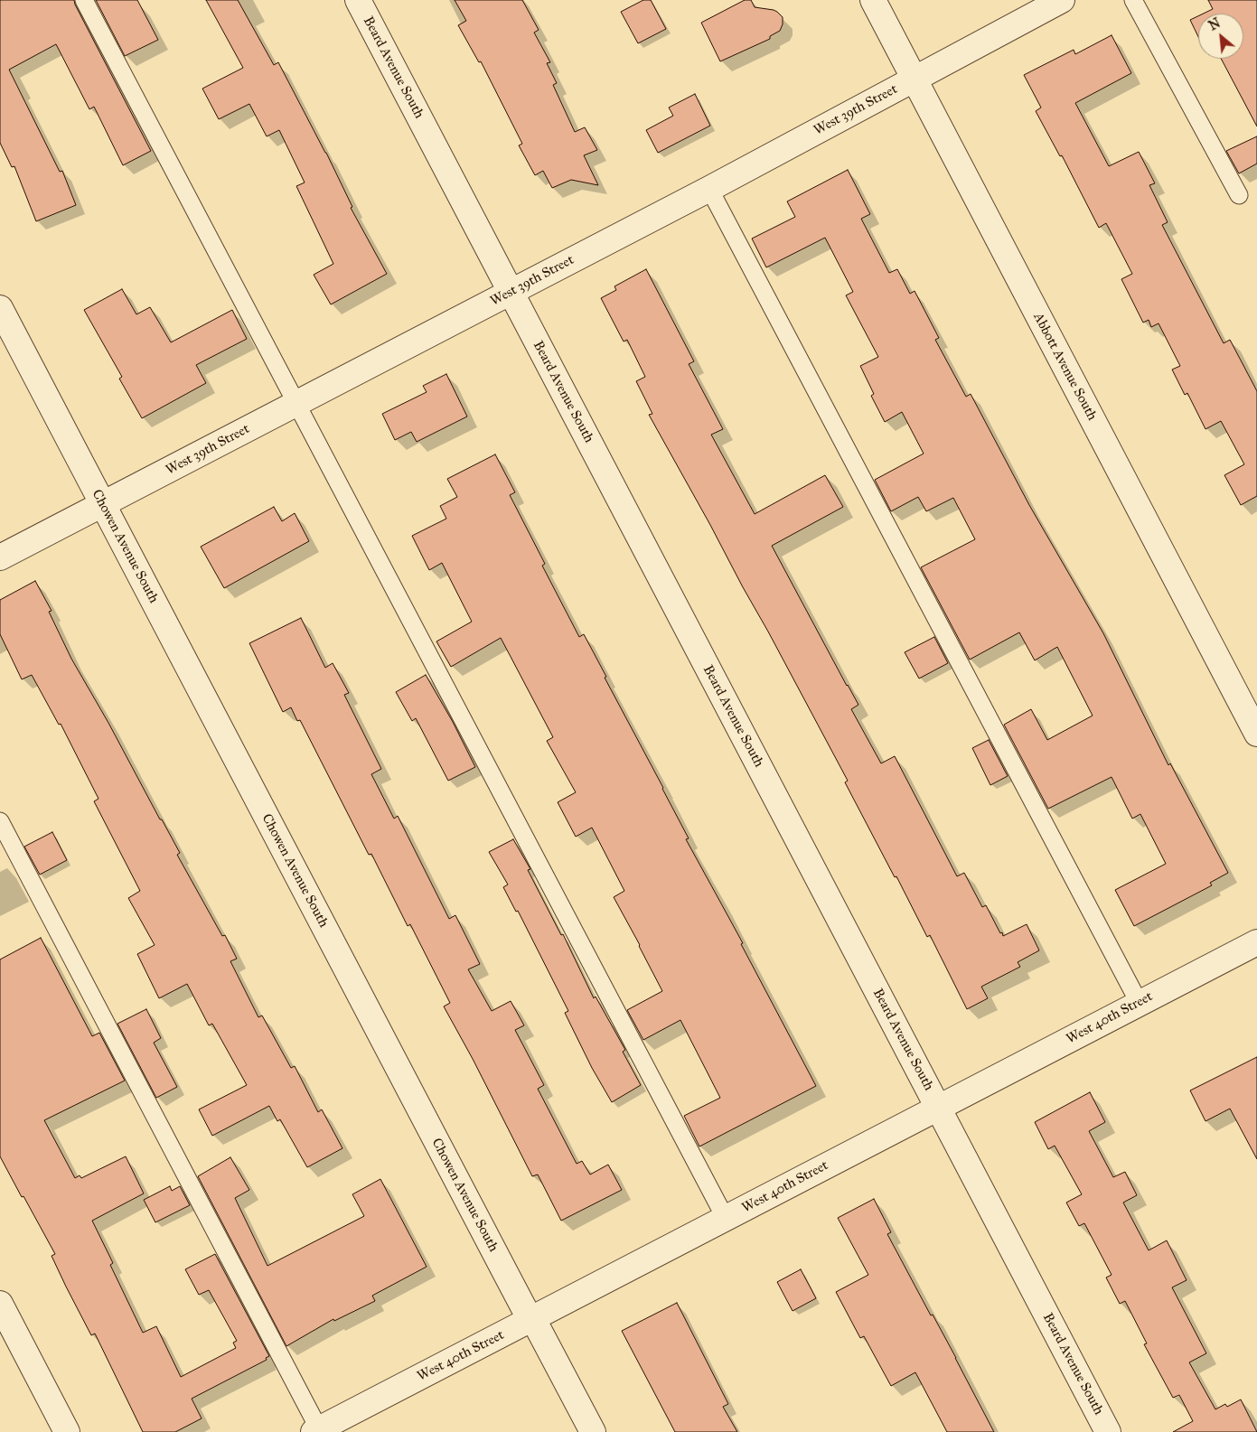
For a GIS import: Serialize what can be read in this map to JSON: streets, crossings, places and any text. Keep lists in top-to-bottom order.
{
  "streets": {
    "street": [
      "Beard Avenue South",
      "West 39th Street",
      "Abbott Avenue South",
      "Chowen Avenue South",
      "West 40th Street"
    ]
  },
  "crossings": [
    ["Beard Avenue South", "West 39th Street"],
    ["Beard Avenue South", "West 40th Street"],
    ["West 39th Street", "Abbott Avenue South"],
    ["West 39th Street", "Chowen Avenue South"],
    ["Chowen Avenue South", "West 40th Street"]
  ],
  "north": "top left"
}
